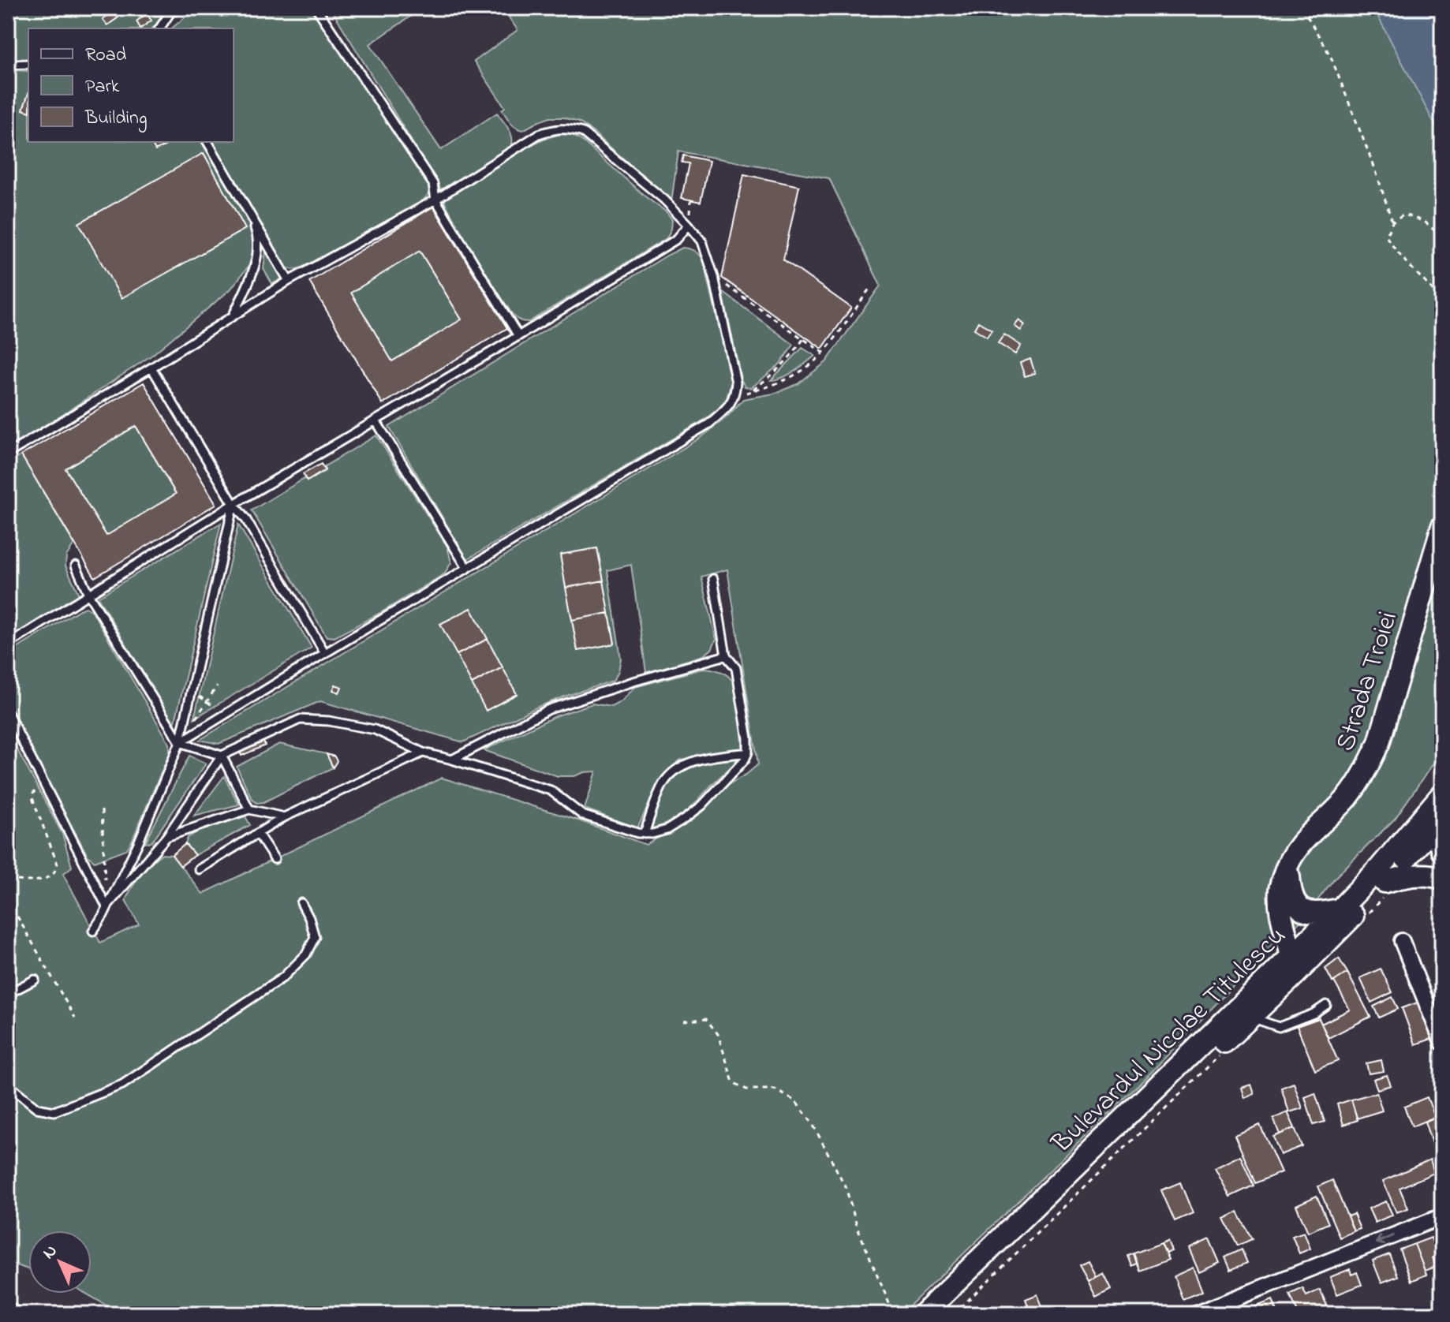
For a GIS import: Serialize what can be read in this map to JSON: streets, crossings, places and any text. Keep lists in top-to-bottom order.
{
  "streets": {
    "main road": ["Strada Troiei", "Bulevardul Nicolae Titulescu"]
  },
  "crossings": [
    ["Strada Troiei", "Bulevardul Nicolae Titulescu"]
  ],
  "legend": ["Road", "Park", "Building"],
  "north": "top left"
}
